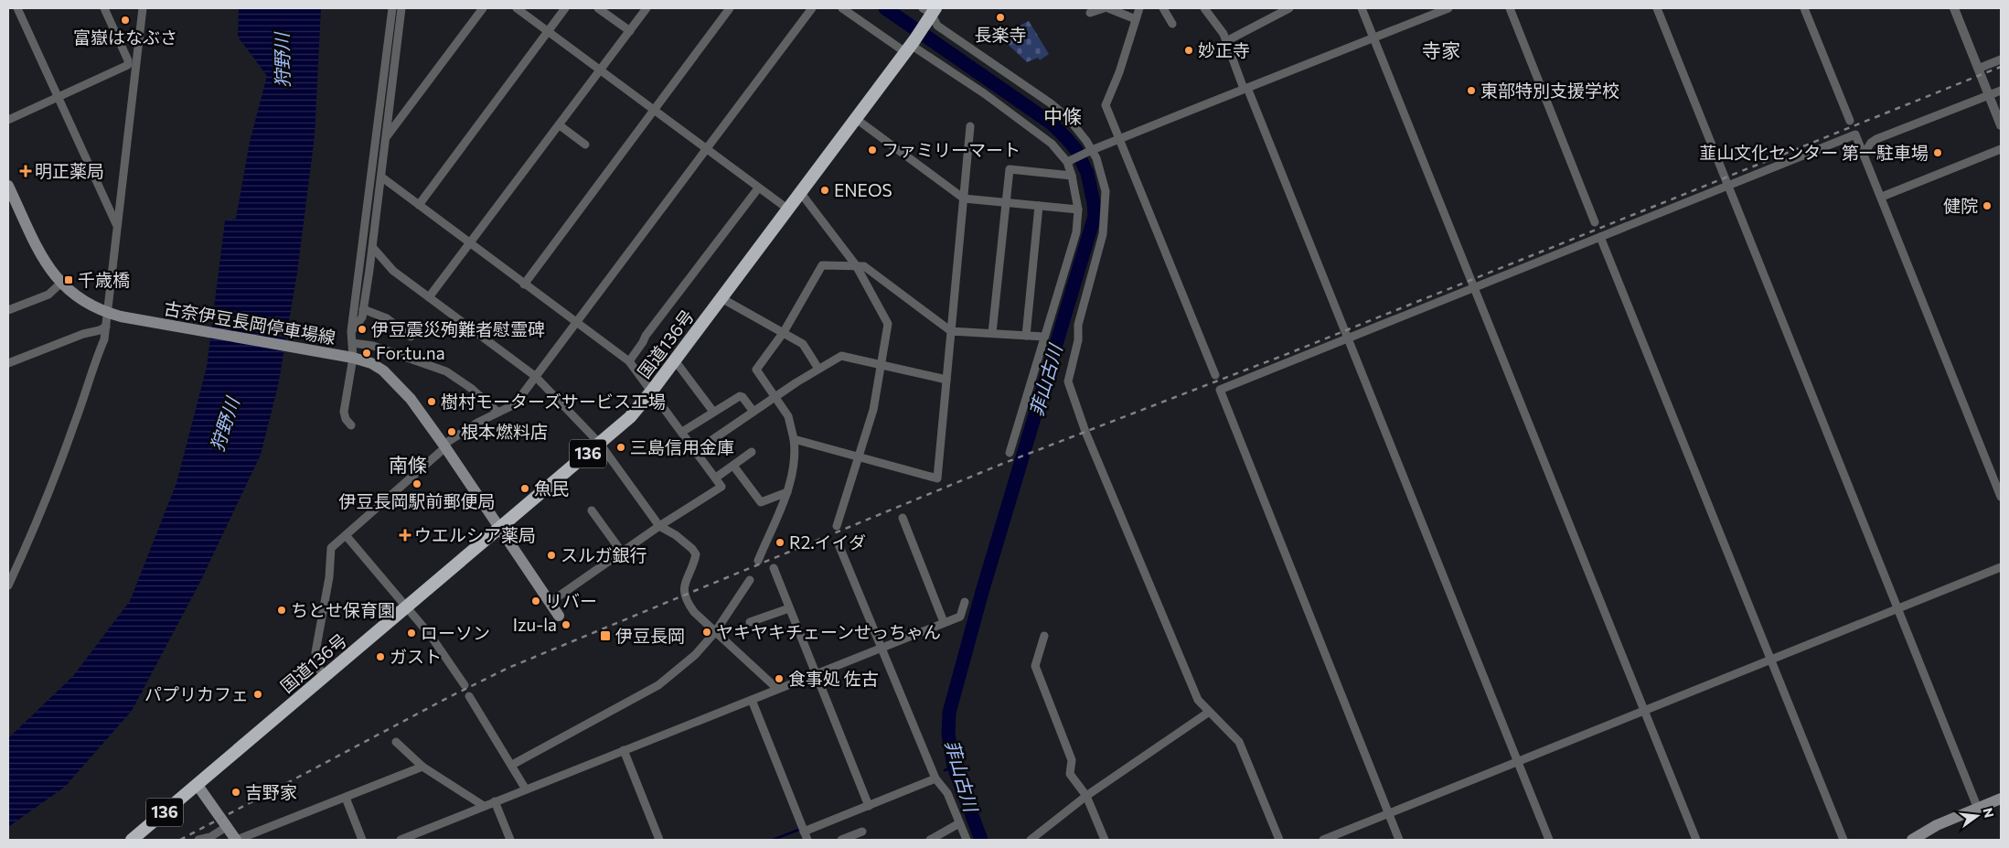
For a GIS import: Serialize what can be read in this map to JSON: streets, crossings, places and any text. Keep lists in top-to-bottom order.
{
  "streets": {
    "highway": ["国道136号", "136"],
    "main road": ["古奈伊豆長岡停車場線"]
  },
  "crossings": [
    ["古奈伊豆長岡停車場線", "国道136号"]
  ],
  "districts": ["寺家", "中條", "南條"],
  "water": ["狩野川", "菲山古川"],
  "places": {
    "other": [
      "長楽寺",
      "富嶽はなぶさ",
      "妙正寺",
      "東部特別支援学校",
      "ファミリーマート",
      "韮山文化センター 第一駐車場",
      "ENEOS",
      "健院",
      "伊豆震災殉難者慰霊碑",
      "For.tu.na",
      "樹村モーターズサービス工場",
      "根本燃料店",
      "三島信用金庫",
      "伊豆長岡駅前郵便局",
      "魚民",
      "R2.イイダ",
      "スルガ銀行",
      "リバー",
      "ちとせ保育園",
      "Izu-la",
      "ヤキヤキチェーンせっちゃん",
      "ローソン",
      "ガスト",
      "食事処 佐古",
      "パプリカフェ",
      "吉野家"
    ],
    "health": ["明正薬局", "ウエルシア薬局"],
    "transit": ["千歳橋", "伊豆長岡"]
  },
  "north": "right"
}
